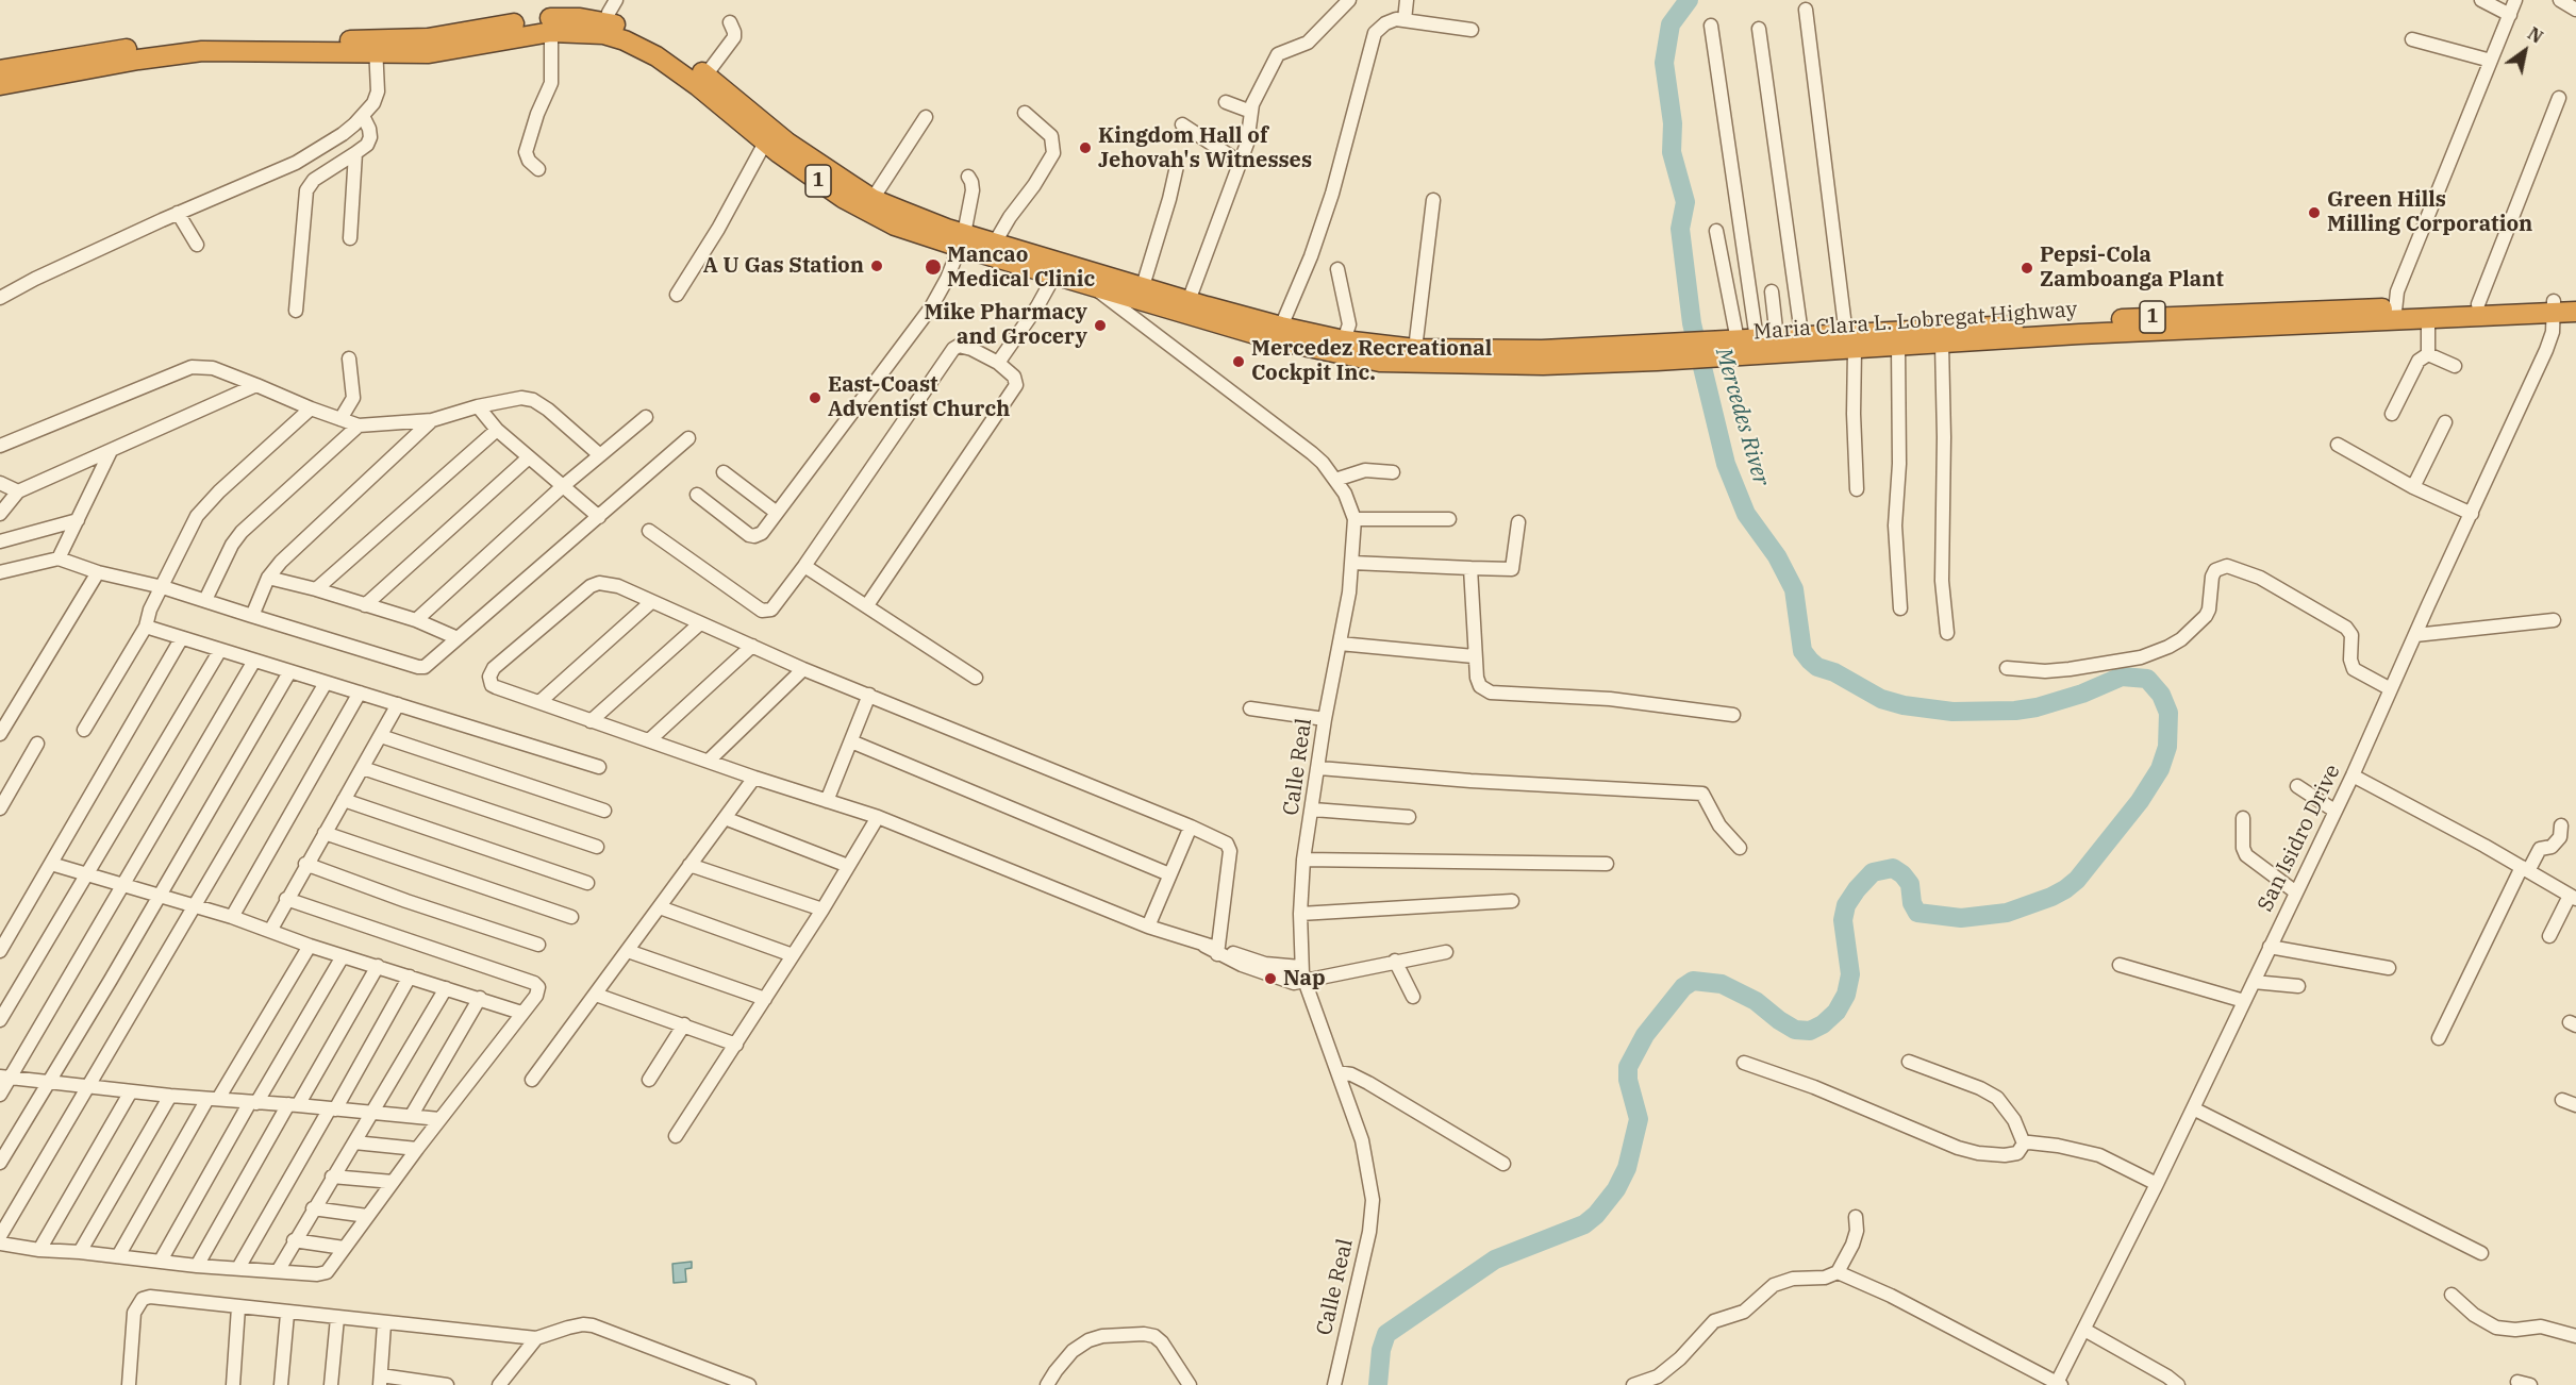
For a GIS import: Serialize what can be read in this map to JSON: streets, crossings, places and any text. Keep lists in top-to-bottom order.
{
  "streets": {
    "highway": ["1", "Maria Clara L. Lobregat Highway"],
    "street": ["Calle Real", "San Isidro Drive"]
  },
  "crossings": [
    ["Maria Clara L. Lobregat Highway", "Calle Real"],
    ["Maria Clara L. Lobregat Highway", "San Isidro Drive"]
  ],
  "water": ["Mercedes River"],
  "places": [
    "Kingdom Hall of Jehovah's Witnesses",
    "Green Hills Milling Corporation",
    "A U Gas Station",
    "Mancao Medical Clinic",
    "Pepsi-Cola Zamboanga Plant",
    "Mike Pharmacy and Grocery",
    "Mercedez Recreational Cockpit Inc.",
    "East-Coast Adventist Church",
    "Nap"
  ],
  "north": "top right"
}
